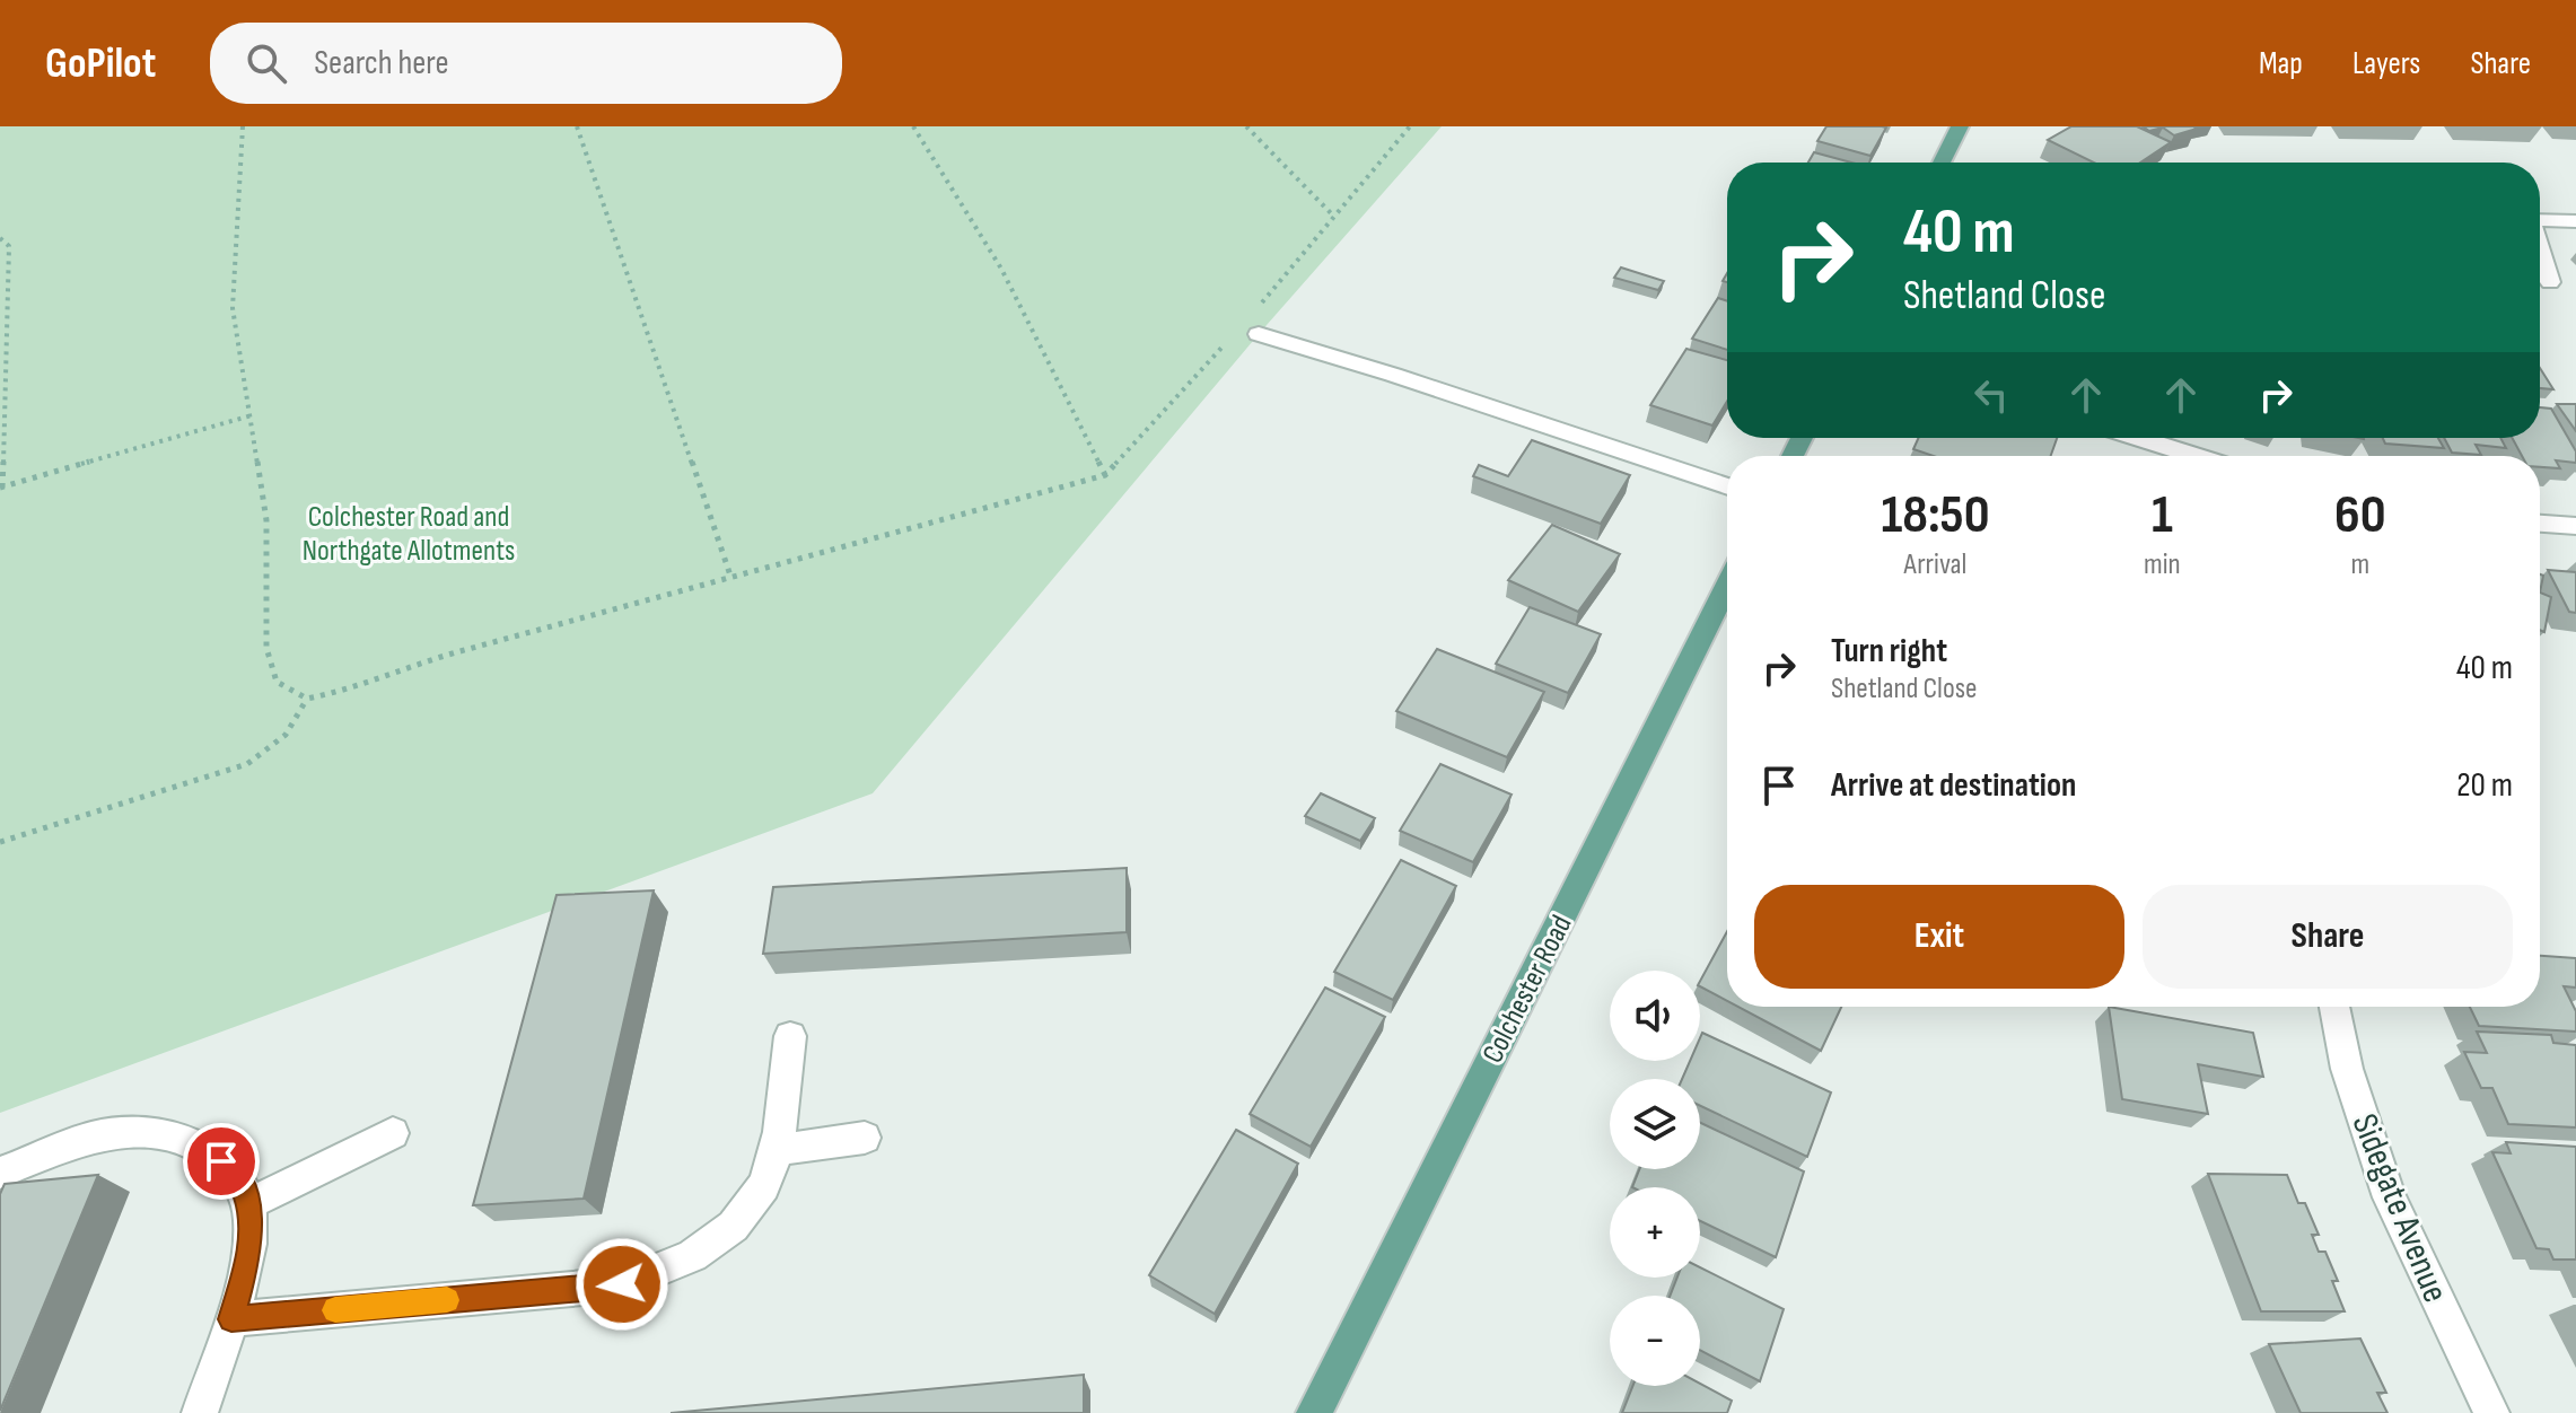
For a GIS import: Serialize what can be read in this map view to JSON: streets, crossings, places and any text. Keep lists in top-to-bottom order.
{
  "streets": {
    "main road": ["Colchester Road"],
    "street": ["Sidegate Avenue"]
  },
  "parks": ["Colchester Road and Northgate Allotments"],
  "page": {
    "header": "GoPilot",
    "search": "Search here",
    "nav": ["Map", "Layers", "Share"],
    "turn": ["40 m", "Shetland Close"],
    "eta": [
      "18:50",
      "Arrival",
      "1",
      "min",
      "60",
      "m"
    ],
    "list": [
      {
        "name": "Turn right",
        "note": "Shetland Close",
        "value": "40 m"
      },
      {
        "name": "Arrive at destination",
        "value": "20 m"
      }
    ],
    "buttons": ["Exit", "Share"],
    "map_buttons": ["+", "−"]
  }
}
